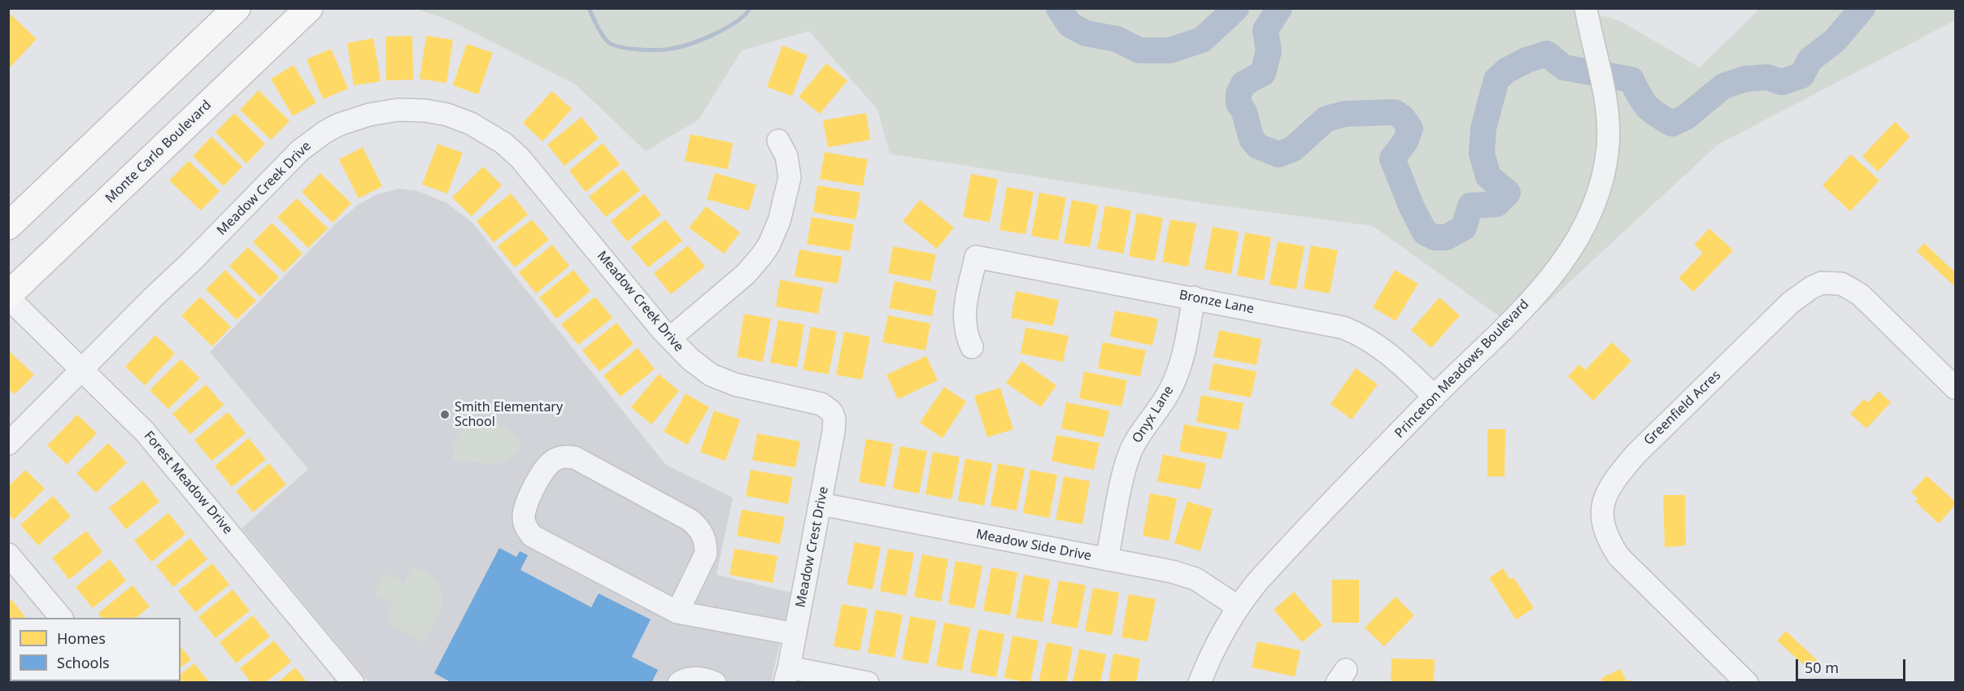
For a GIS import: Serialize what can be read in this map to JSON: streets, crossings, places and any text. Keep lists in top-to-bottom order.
{
  "streets": {
    "main road": ["Monte Carlo Boulevard"],
    "street": [
      "Meadow Creek Drive",
      "Bronze Lane",
      "Princeton Meadows Boulevard",
      "Greenfield Acres",
      "Onyx Lane",
      "Forest Meadow Drive",
      "Meadow Side Drive",
      "Meadow Crest Drive"
    ]
  },
  "crossings": [
    ["Monte Carlo Boulevard", "Forest Meadow Drive"],
    ["Meadow Creek Drive", "Forest Meadow Drive"],
    ["Meadow Creek Drive", "Meadow Crest Drive"],
    ["Bronze Lane", "Princeton Meadows Boulevard"],
    ["Bronze Lane", "Onyx Lane"],
    ["Princeton Meadows Boulevard", "Meadow Side Drive"],
    ["Onyx Lane", "Meadow Side Drive"],
    ["Meadow Side Drive", "Meadow Crest Drive"]
  ],
  "places": ["Smith Elementary School"],
  "legend": ["Homes", "Schools"],
  "scale_bar": "50 m"
}
